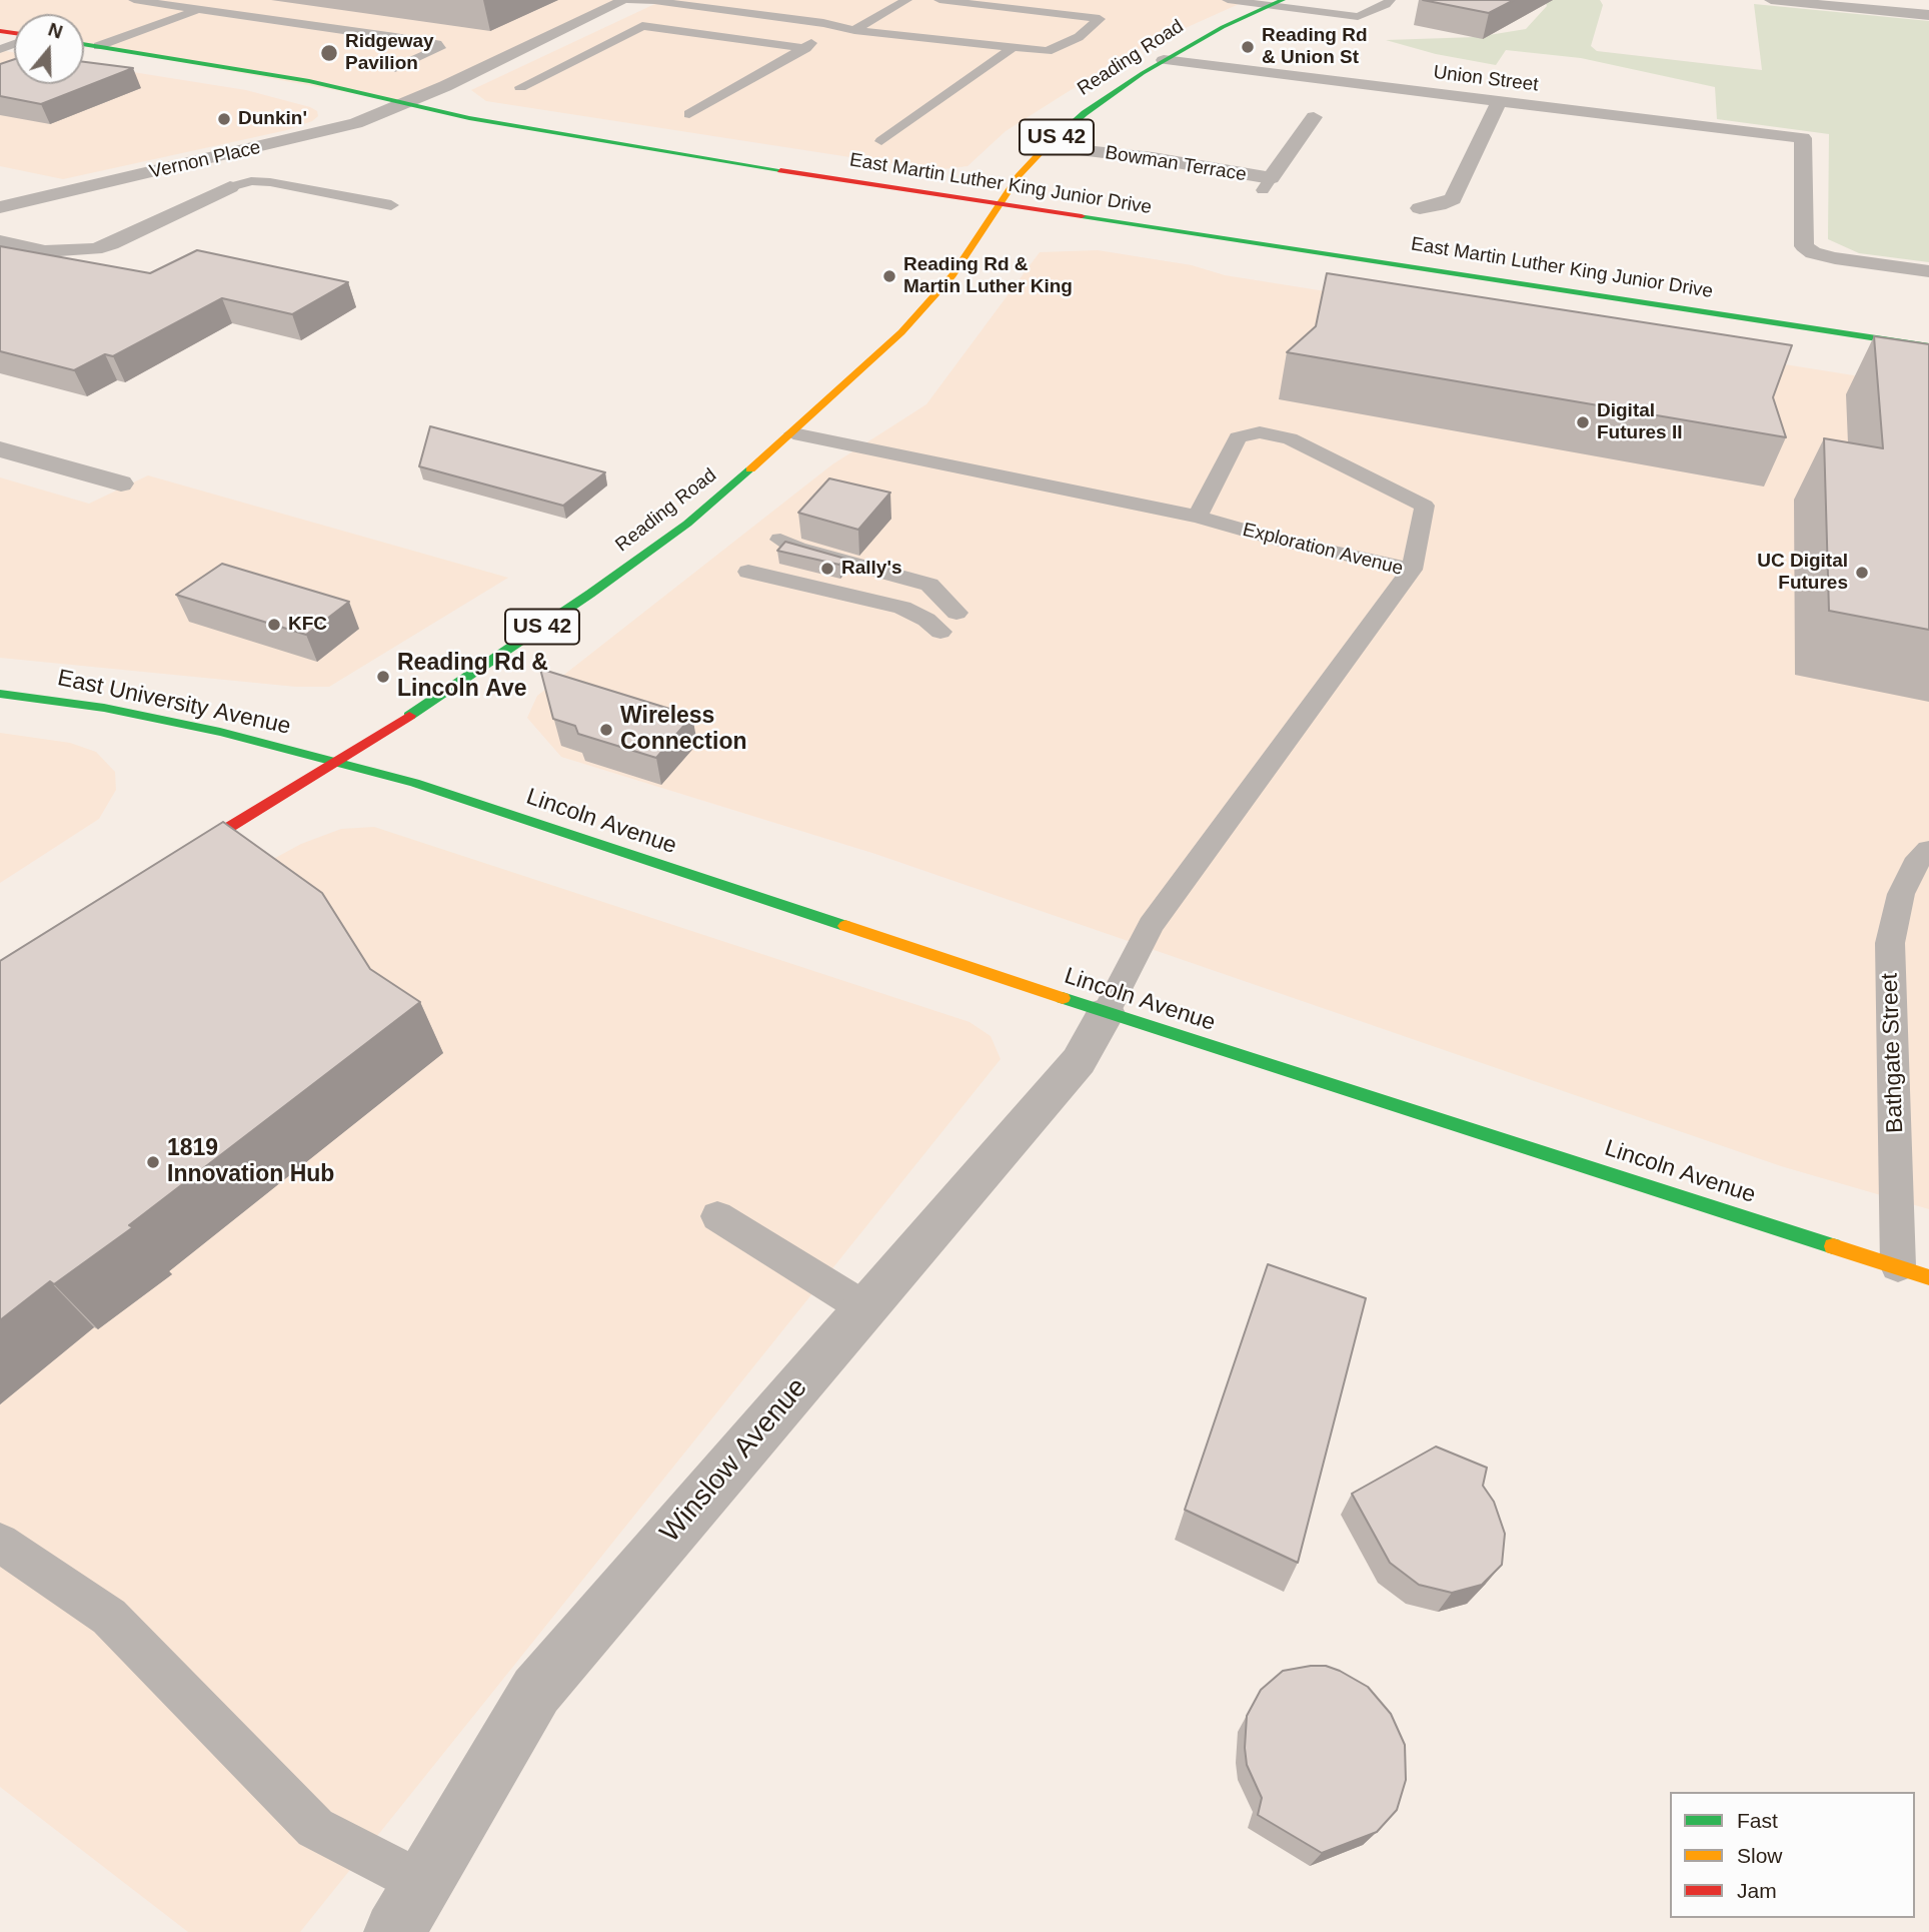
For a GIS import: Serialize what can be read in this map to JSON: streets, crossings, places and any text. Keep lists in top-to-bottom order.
{
  "streets": {
    "main road": [
      "Reading Road",
      "US 42",
      "East Martin Luther King Junior Drive",
      "East University Avenue",
      "Lincoln Avenue"
    ],
    "street": [
      "Union Street",
      "Vernon Place",
      "Bowman Terrace",
      "Winslow Avenue"
    ],
    "lane": ["Exploration Avenue", "Bathgate Street"]
  },
  "crossings": [
    ["Reading Road", "Union Street"],
    ["Reading Road", "Bowman Terrace"],
    ["Reading Road", "East Martin Luther King Junior Drive"],
    ["Reading Road", "Exploration Avenue"],
    ["Reading Road", "East University Avenue"],
    ["Reading Road", "Lincoln Avenue"],
    ["Vernon Place", "East Martin Luther King Junior Drive"],
    ["Exploration Avenue", "Lincoln Avenue"],
    ["Exploration Avenue", "Winslow Avenue"],
    ["East University Avenue", "Lincoln Avenue"],
    ["Lincoln Avenue", "Bathgate Street"],
    ["Lincoln Avenue", "Winslow Avenue"]
  ],
  "places": [
    "Reading Rd & Union St",
    "Ridgeway Pavilion",
    "Dunkin'",
    "Reading Rd & Martin Luther King",
    "Digital Futures II",
    "Rally's",
    "UC Digital Futures",
    "KFC",
    "Reading Rd & Lincoln Ave",
    "Wireless Connection",
    "1819 Innovation Hub"
  ],
  "legend": ["Fast", "Slow", "Jam"],
  "north": "top"
}
